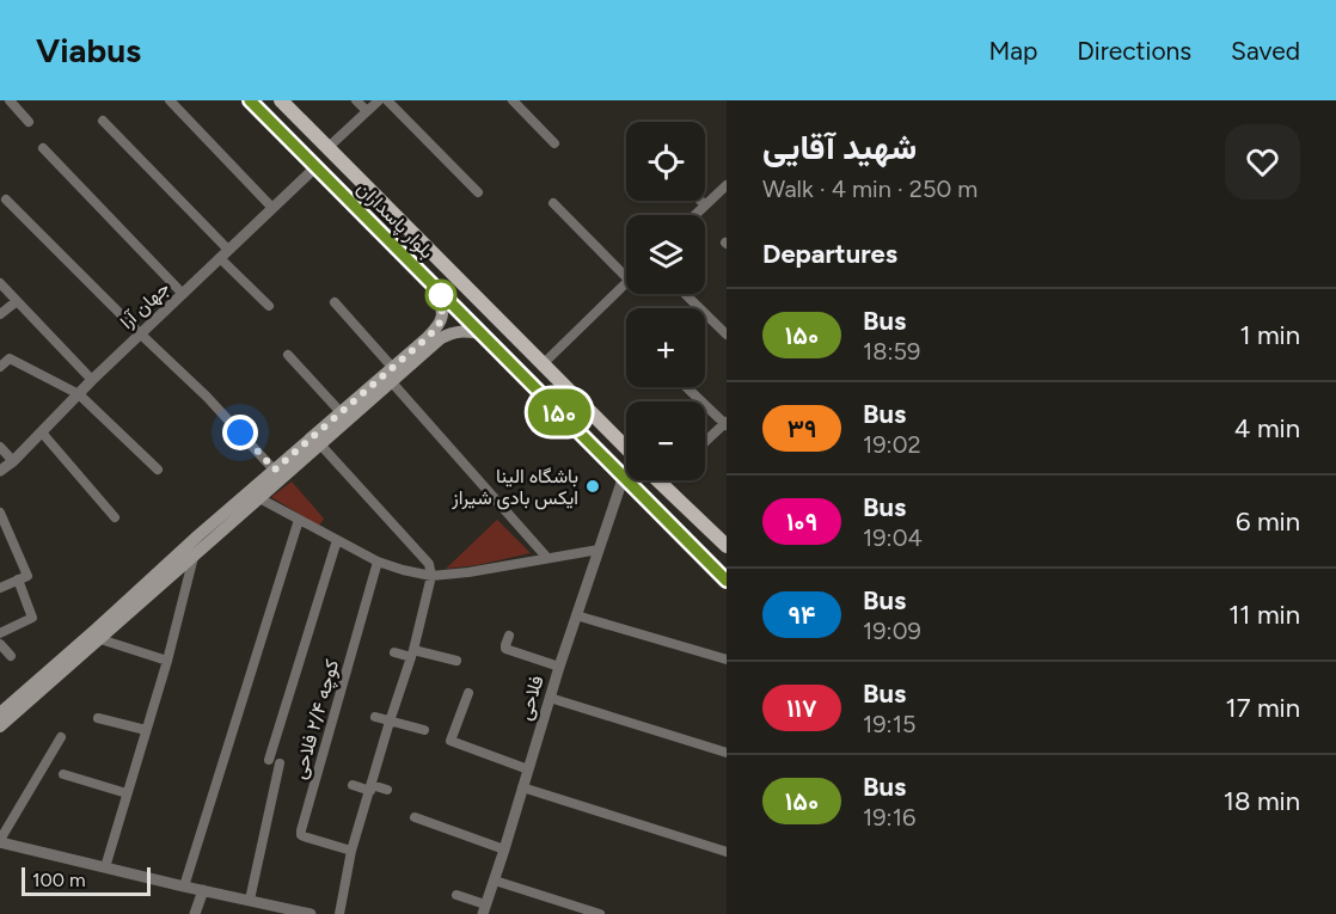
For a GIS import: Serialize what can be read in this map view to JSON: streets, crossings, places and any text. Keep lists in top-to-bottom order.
{
  "streets": {
    "main road": ["بلوار پاسداران"],
    "street": ["جهان آرا", "فلاحی", "کوچه ۲/۴ فلاحی"]
  },
  "crossings": [
    ["بلوار پاسداران", "جهان آرا"],
    ["بلوار پاسداران", "فلاحی"]
  ],
  "places": ["باشگاه الینا ایکس بادی شیراز"],
  "lines": ["bus line ۱۵۰"],
  "scale_bar": "100 m",
  "page": {
    "header": "Viabus",
    "nav": ["Map", "Directions", "Saved"],
    "on_map": "۱۵۰",
    "heading": [
      ["شهید آقایی", "Walk · 4 min · 250 m"],
      "Departures"
    ],
    "map_buttons": ["+", "−"],
    "list": [
      {
        "mark": "۱۵۰",
        "name": "Bus",
        "note": "18:59",
        "value": "1 min"
      },
      {
        "mark": "۳۹",
        "name": "Bus",
        "note": "19:02",
        "value": "4 min"
      },
      {
        "mark": "۱۰۹",
        "name": "Bus",
        "note": "19:04",
        "value": "6 min"
      },
      {
        "mark": "۹۴",
        "name": "Bus",
        "note": "19:09",
        "value": "11 min"
      },
      {
        "mark": "۱۱۷",
        "name": "Bus",
        "note": "19:15",
        "value": "17 min"
      },
      {
        "mark": "۱۵۰",
        "name": "Bus",
        "note": "19:16",
        "value": "18 min"
      }
    ],
    "scale": "100 m"
  }
}
